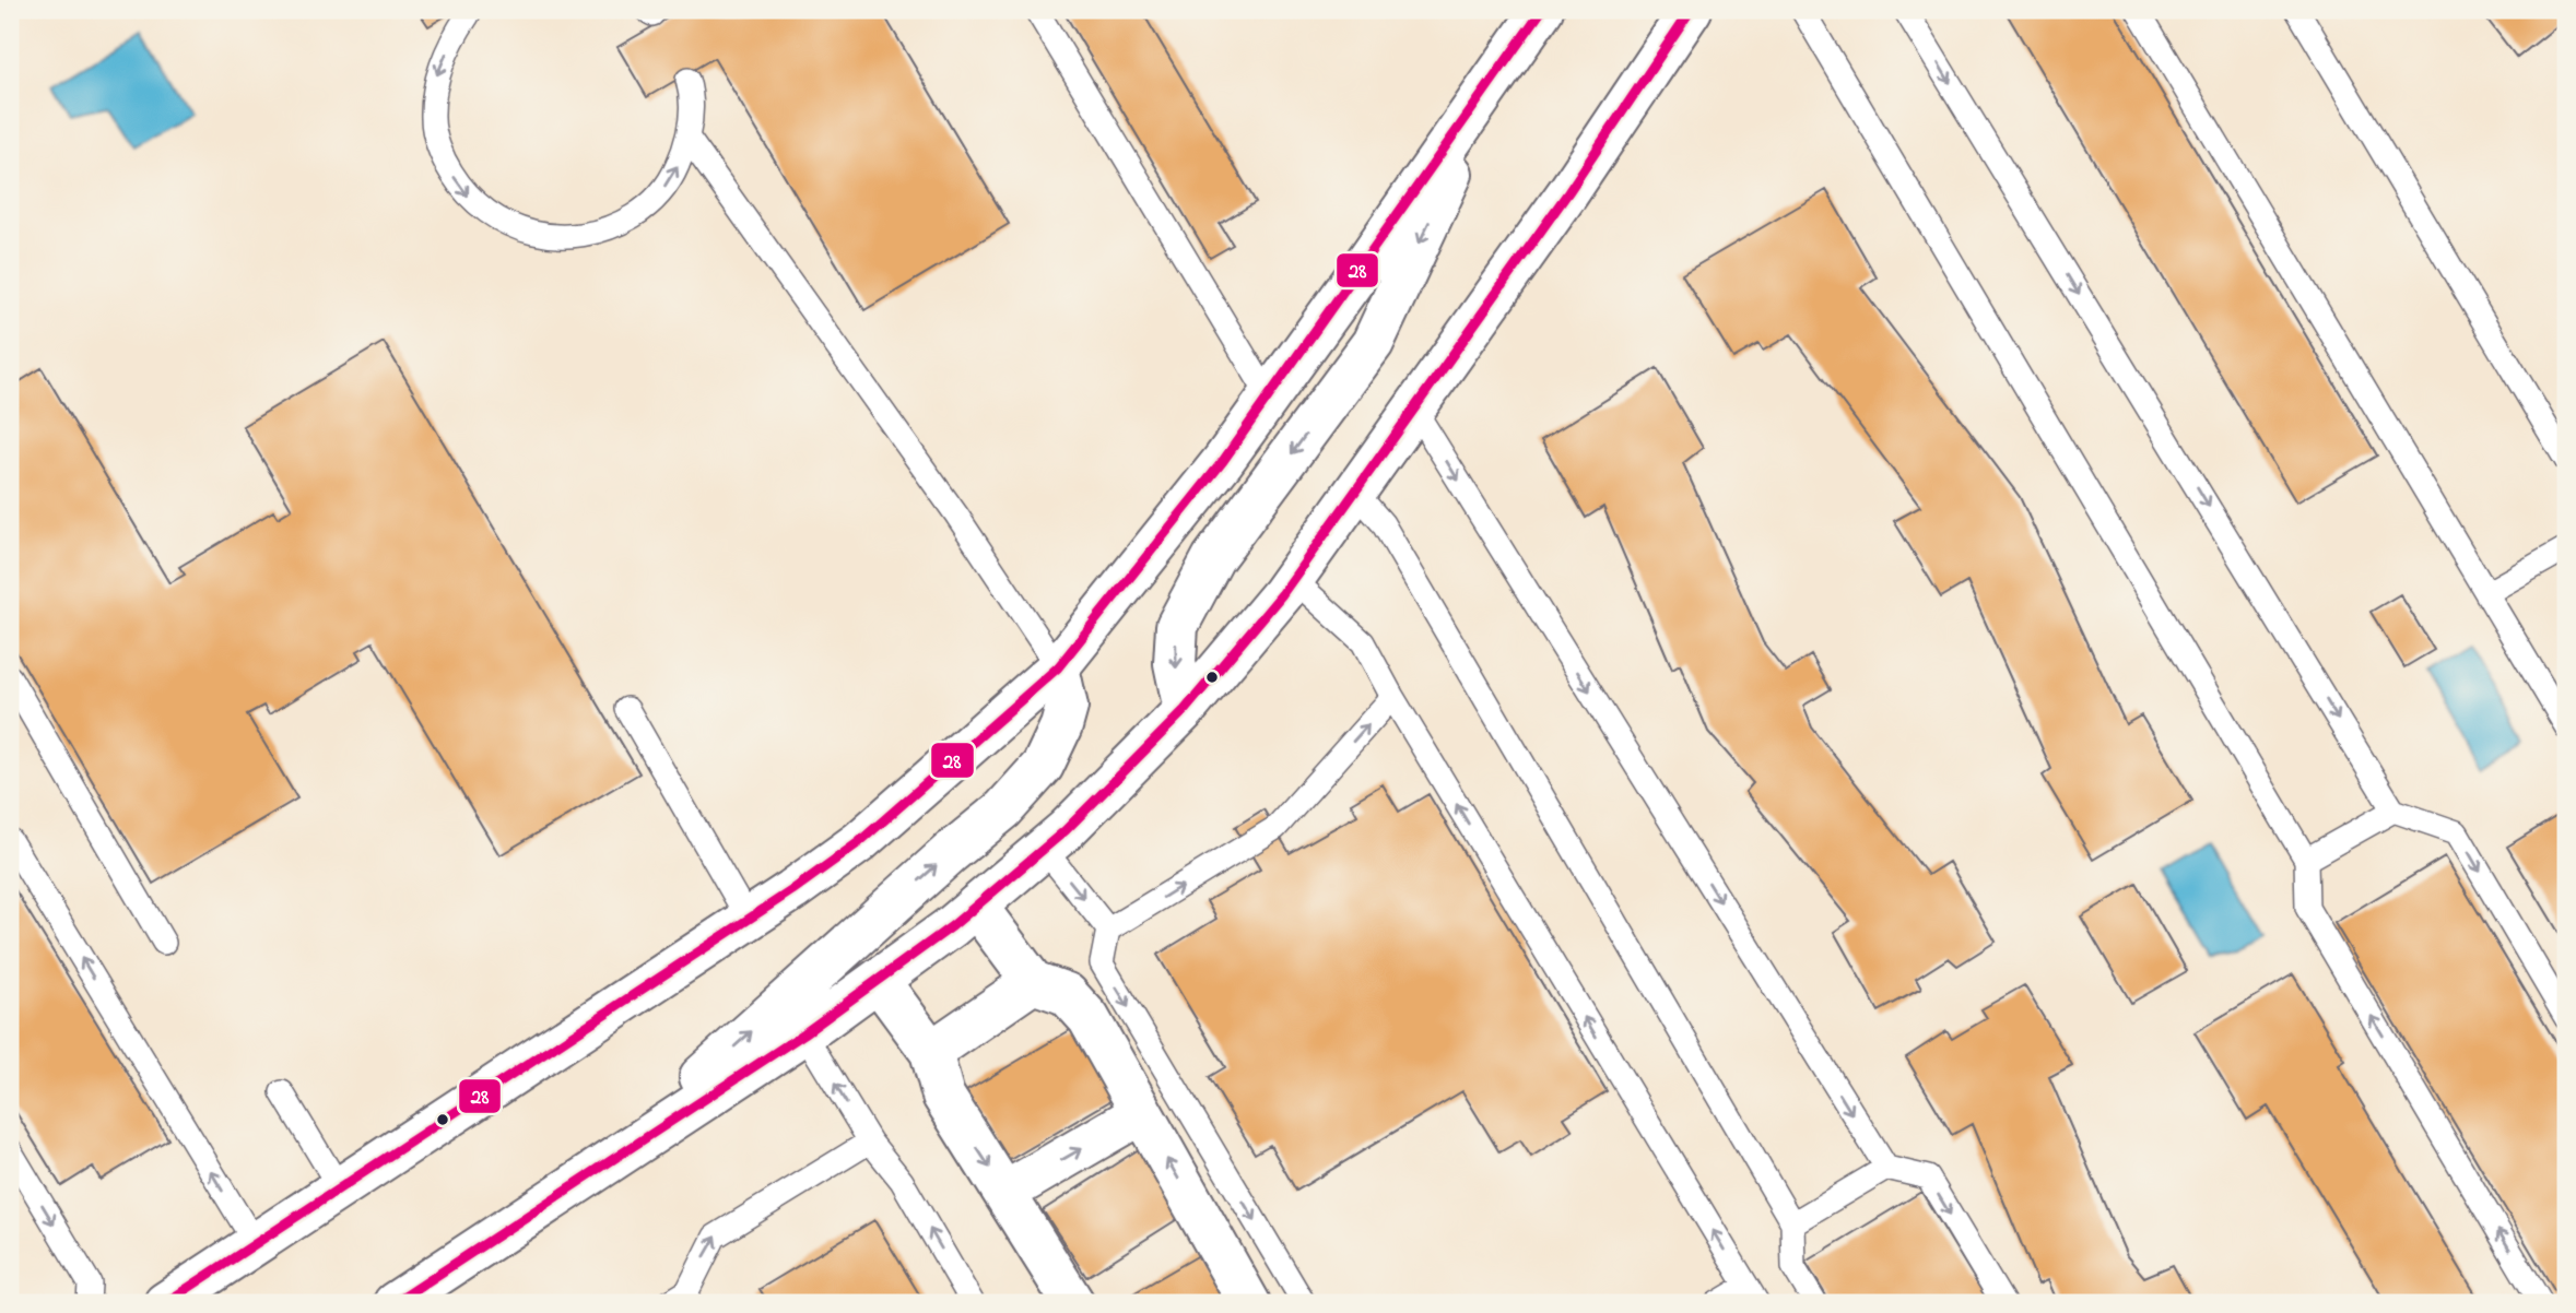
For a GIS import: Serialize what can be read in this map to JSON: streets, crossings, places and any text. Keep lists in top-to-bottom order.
{
  "lines": ["transit line 28"]
}
